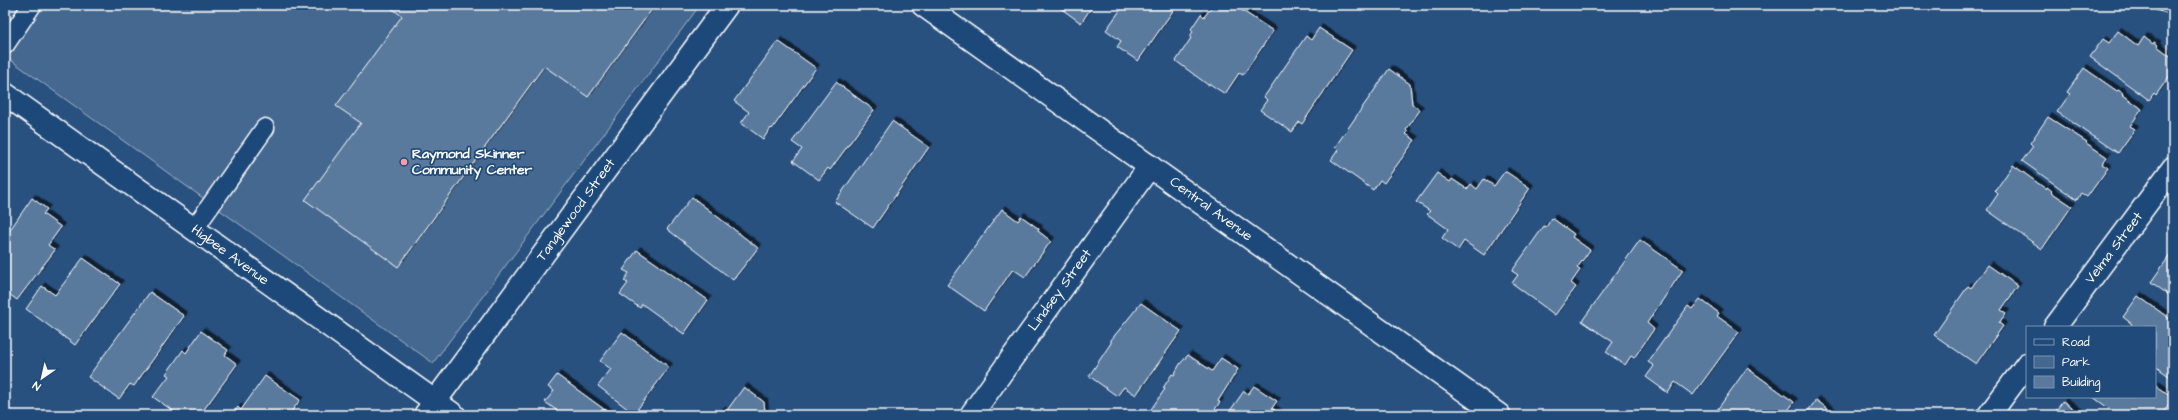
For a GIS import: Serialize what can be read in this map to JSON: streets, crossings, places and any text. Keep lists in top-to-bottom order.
{
  "streets": {
    "street": [
      "Central Avenue",
      "Tanglewood Street",
      "Velma Street",
      "Higbee Avenue",
      "Lindsey Street"
    ]
  },
  "crossings": [
    ["Central Avenue", "Lindsey Street"],
    ["Tanglewood Street", "Higbee Avenue"]
  ],
  "places": ["Raymond Skinner Community Center"],
  "legend": ["Road", "Park", "Building"],
  "north": "bottom left"
}
